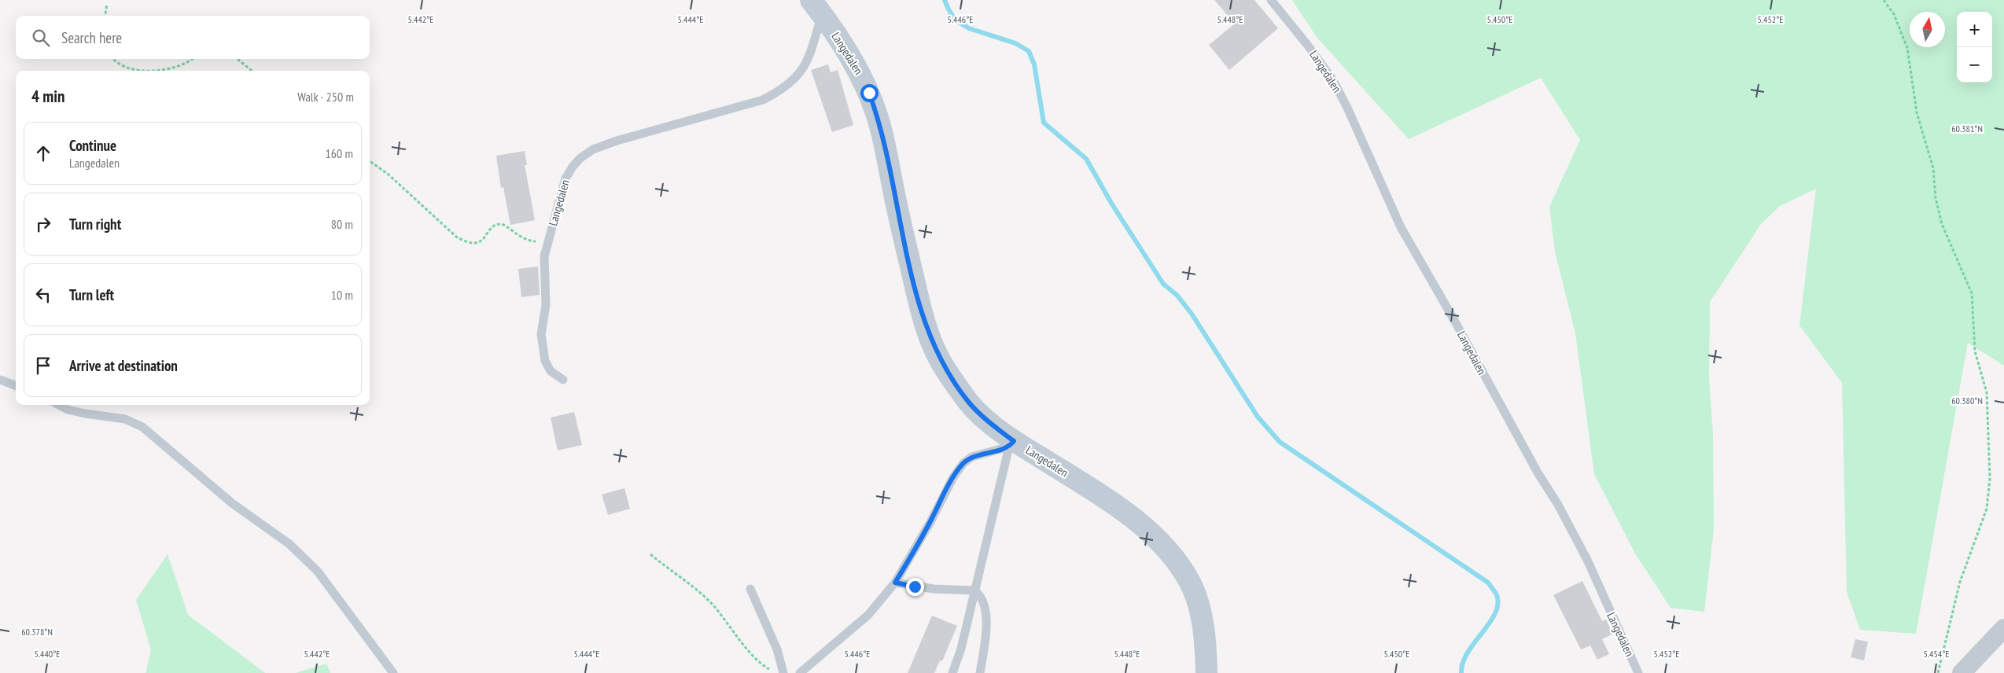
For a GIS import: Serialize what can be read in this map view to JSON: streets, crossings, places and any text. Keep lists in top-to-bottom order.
{
  "streets": {
    "main road": ["Langedalen"]
  },
  "north": "top",
  "page": {
    "map_buttons": ["+", "−"],
    "search": "Search here",
    "heading": ["4 min", "Walk · 250 m"],
    "list": [
      ["Continue", "Langedalen", "160 m"],
      ["Turn right", "80 m"],
      ["Turn left", "10 m"],
      "Arrive at destination"
    ]
  },
  "coordinates": [
    "5.442°E",
    "5.444°E",
    "5.446°E",
    "5.448°E",
    "5.450°E",
    "5.452°E",
    "60.381°N",
    "60.380°N",
    "60.378°N",
    "5.440°E",
    "5.454°E"
  ]
}
